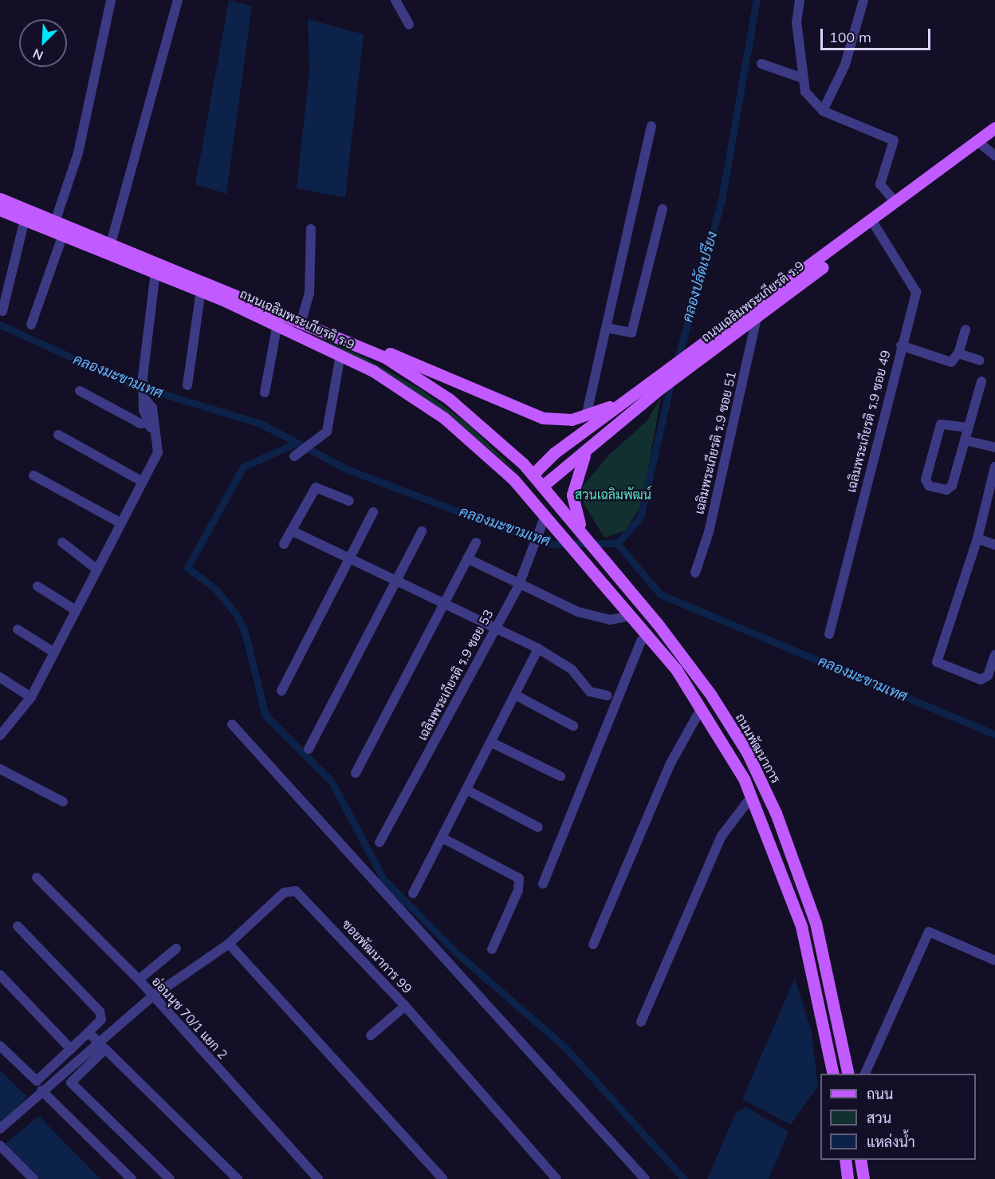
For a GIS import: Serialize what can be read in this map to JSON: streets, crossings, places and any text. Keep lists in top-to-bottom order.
{
  "streets": {
    "main road": ["ถนนเฉลิมพระเกียรติ ร.9", "ถนนพัฒนาการ"],
    "street": [
      "เฉลิมพระเกียรติ ร.9 ซอย 49",
      "เฉลิมพระเกียรติ ร.9 ซอย 51",
      "เฉลิมพระเกียรติ ร.9 ซอย 53",
      "ซอยพัฒนาการ 99",
      "อ่อนนุช 70/1 แยก 2"
    ]
  },
  "crossings": [
    ["ถนนเฉลิมพระเกียรติ ร.9", "เฉลิมพระเกียรติ ร.9 ซอย 49"],
    ["ถนนเฉลิมพระเกียรติ ร.9", "เฉลิมพระเกียรติ ร.9 ซอย 51"],
    ["ถนนเฉลิมพระเกียรติ ร.9", "เฉลิมพระเกียรติ ร.9 ซอย 53"],
    ["ถนนเฉลิมพระเกียรติ ร.9", "ถนนพัฒนาการ"],
    ["เฉลิมพระเกียรติ ร.9 ซอย 53", "ถนนพัฒนาการ"],
    ["ซอยพัฒนาการ 99", "อ่อนนุช 70/1 แยก 2"]
  ],
  "water": ["คลองปลัดเปรียง", "คลองมะขามเทศ"],
  "parks": ["สวนเฉลิมพัฒน์"],
  "legend": ["ถนน", "สวน", "แหล่งน้ำ"],
  "scale_bar": "100 m",
  "north": "bottom left"
}
